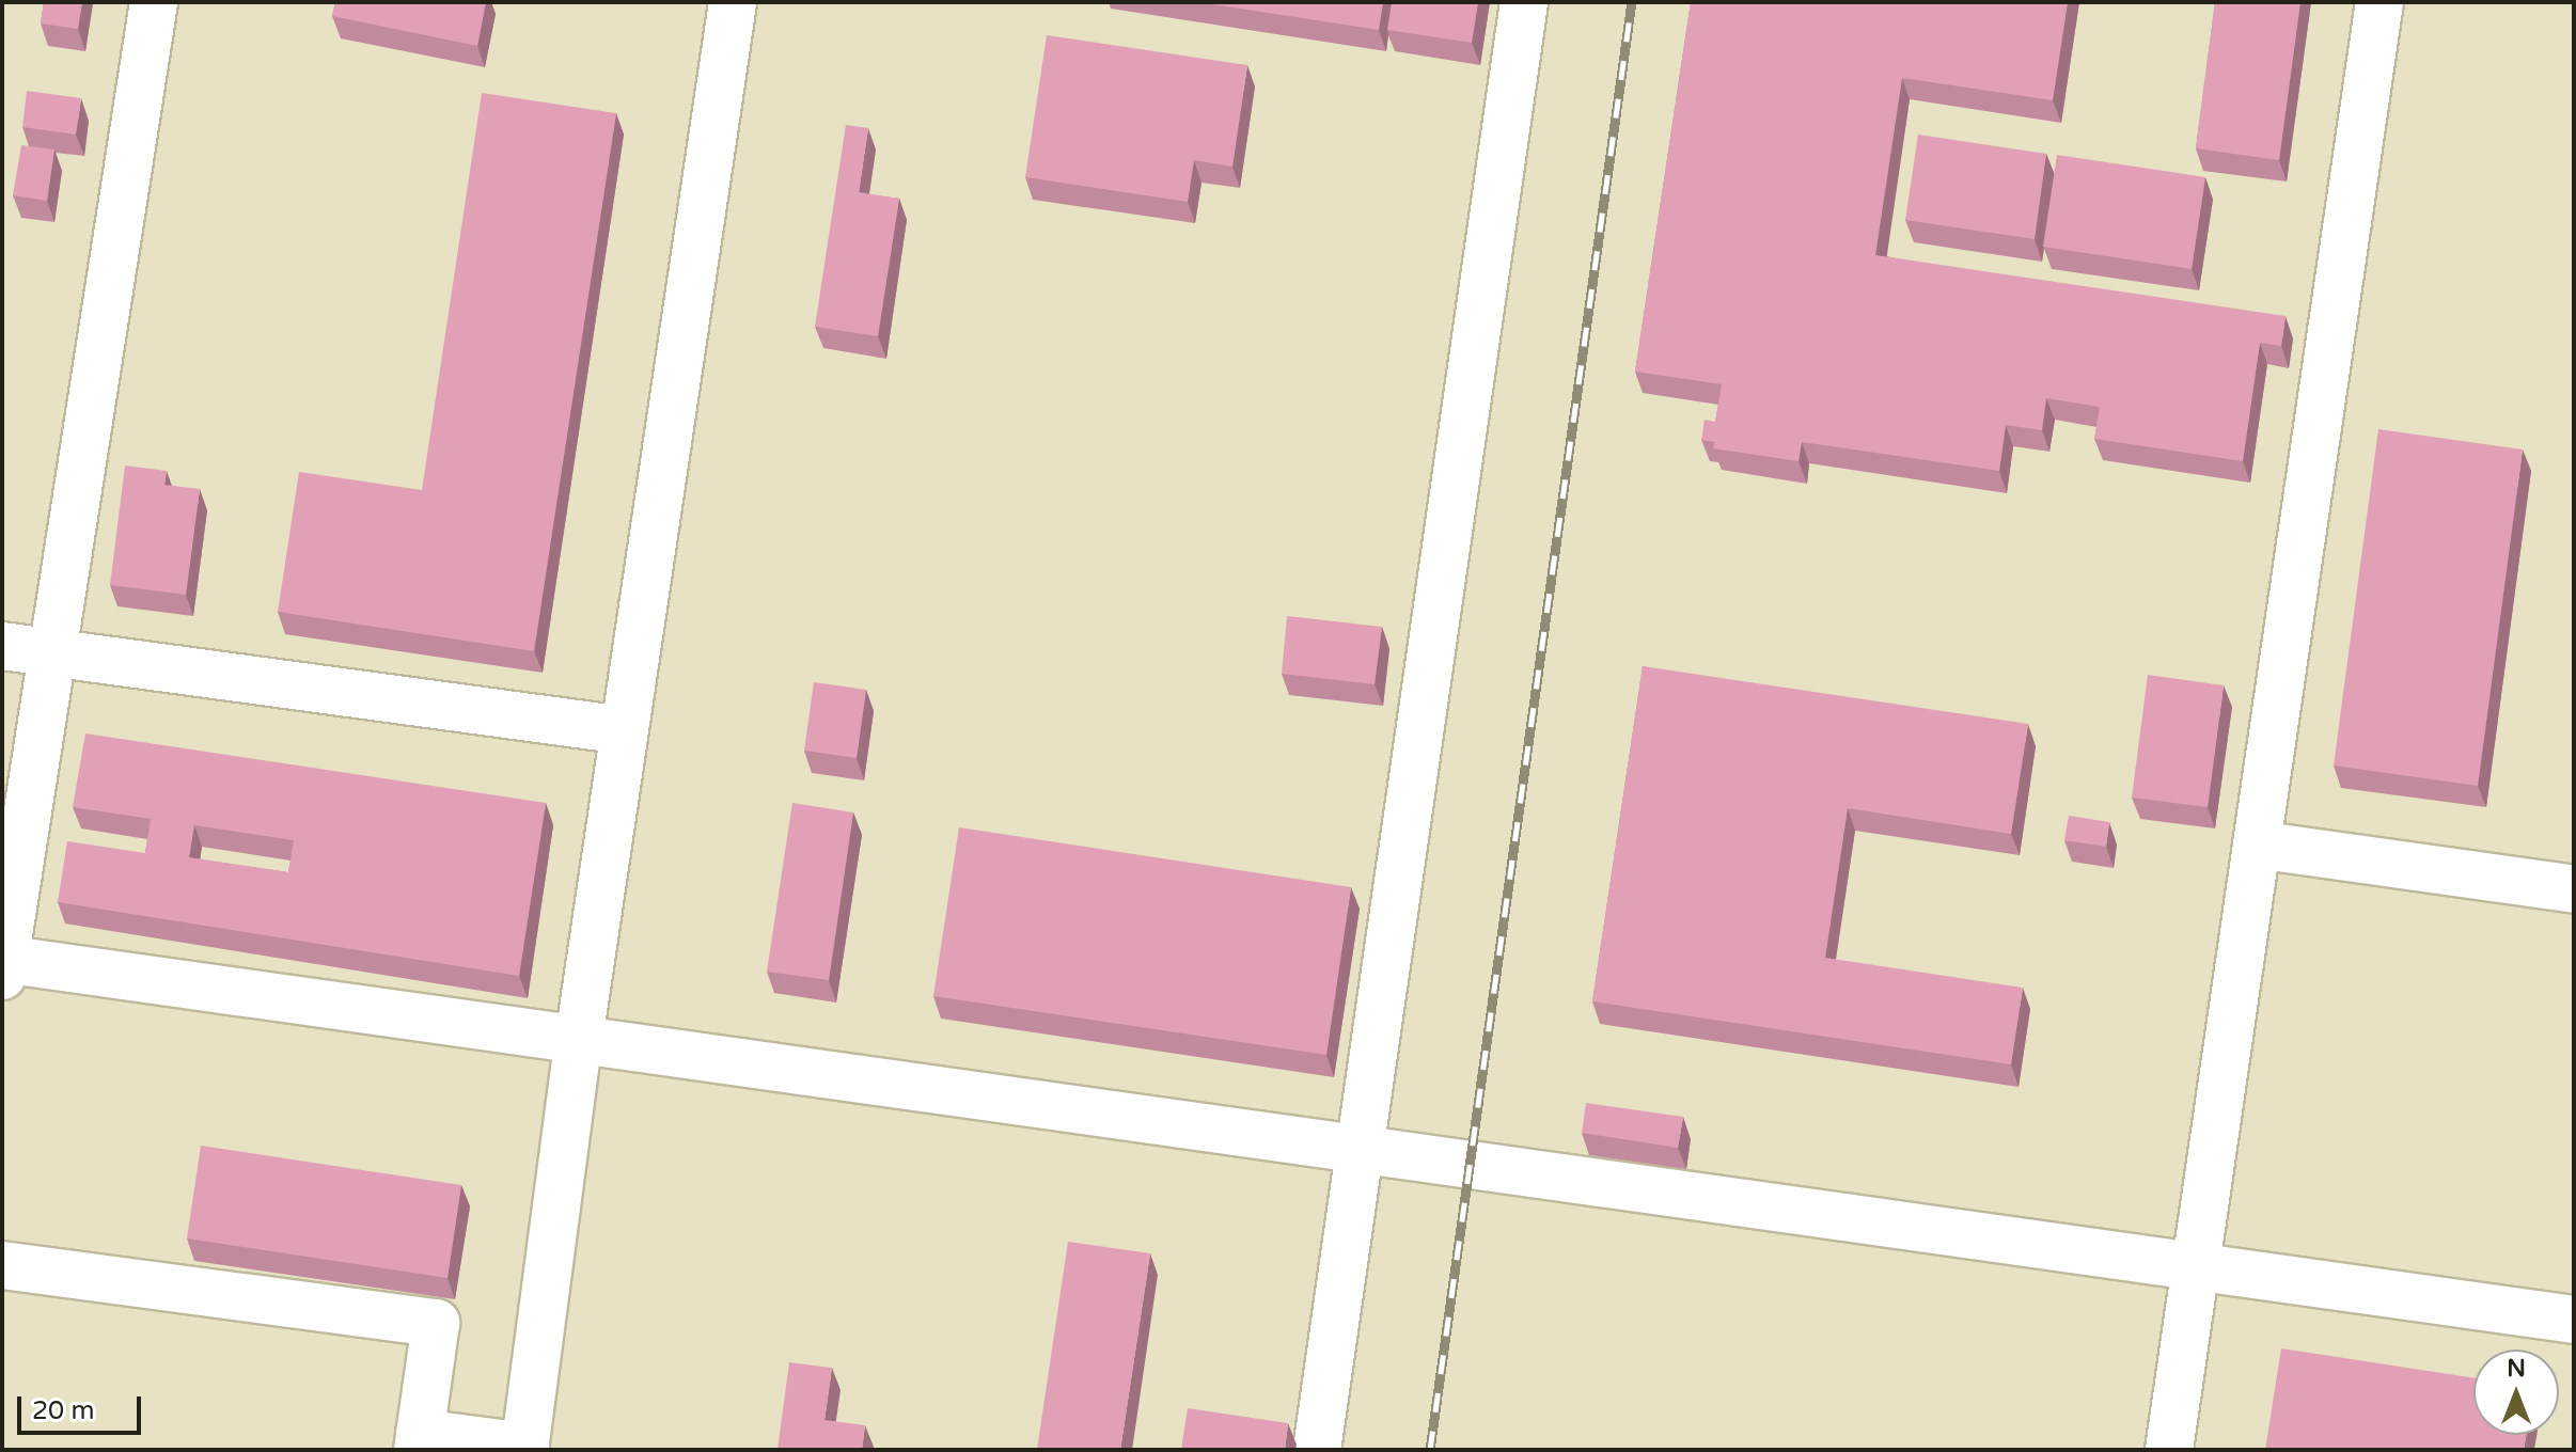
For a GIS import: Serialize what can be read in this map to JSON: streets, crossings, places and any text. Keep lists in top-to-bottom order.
{
  "scale_bar": "20 m",
  "north": "top"
}
